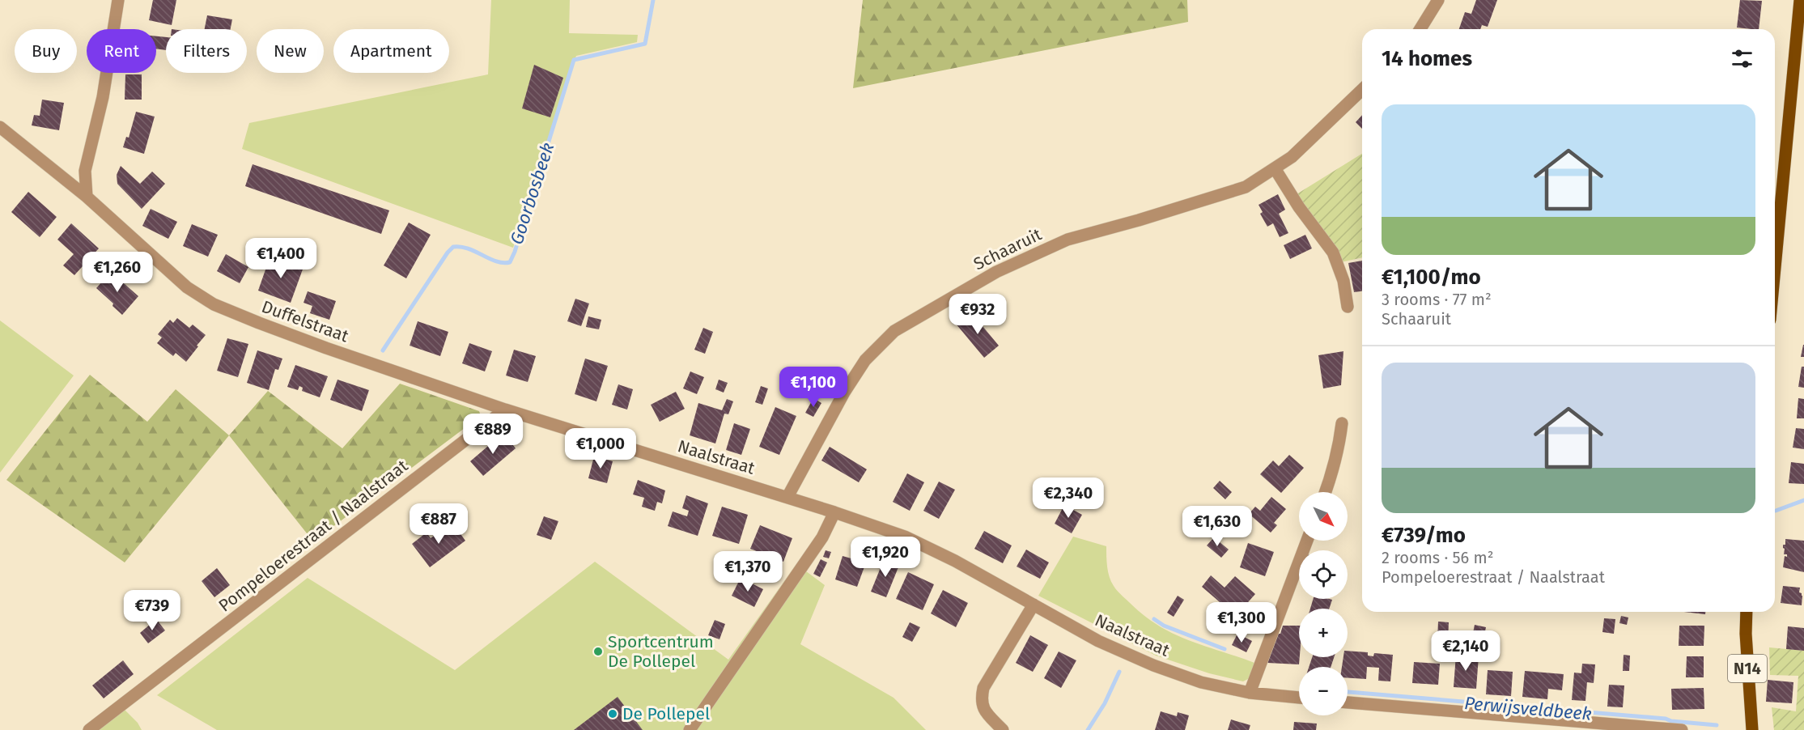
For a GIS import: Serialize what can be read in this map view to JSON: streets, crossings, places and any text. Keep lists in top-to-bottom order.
{
  "streets": {
    "main road": ["N14"],
    "street": [
      "Schaaruit",
      "Duffelstraat",
      "Naalstraat",
      "Pompeloerestraat / Naalstraat"
    ]
  },
  "crossings": [
    ["Schaaruit", "Naalstraat"],
    ["Duffelstraat", "Naalstraat"],
    ["Duffelstraat", "Pompeloerestraat / Naalstraat"],
    ["Naalstraat", "Pompeloerestraat / Naalstraat"]
  ],
  "water": ["Goorbosbeek", "Perwijsveldbeek"],
  "places": ["Sportcentrum De Pollepel", "De Pollepel"],
  "north": "bottom right",
  "page": {
    "chip": [
      "Buy",
      "Rent",
      "Filters",
      "New",
      "Apartment"
    ],
    "heading": "14 homes",
    "list": [
      {
        "name": "€1,100/mo",
        "note": "3 rooms · 77 m² · Schaaruit"
      },
      {
        "name": "€739/mo",
        "note": "2 rooms · 56 m² · Pompeloerestraat / Naalstraat"
      }
    ],
    "price": [
      "€1,400",
      "€1,260",
      "€932",
      "€1,100",
      "€889",
      "€1,000",
      "€2,340",
      "€887",
      "€1,630",
      "€1,920",
      "€1,370",
      "€739",
      "€1,300",
      "€2,140"
    ],
    "map_buttons": ["+", "−"]
  }
}
